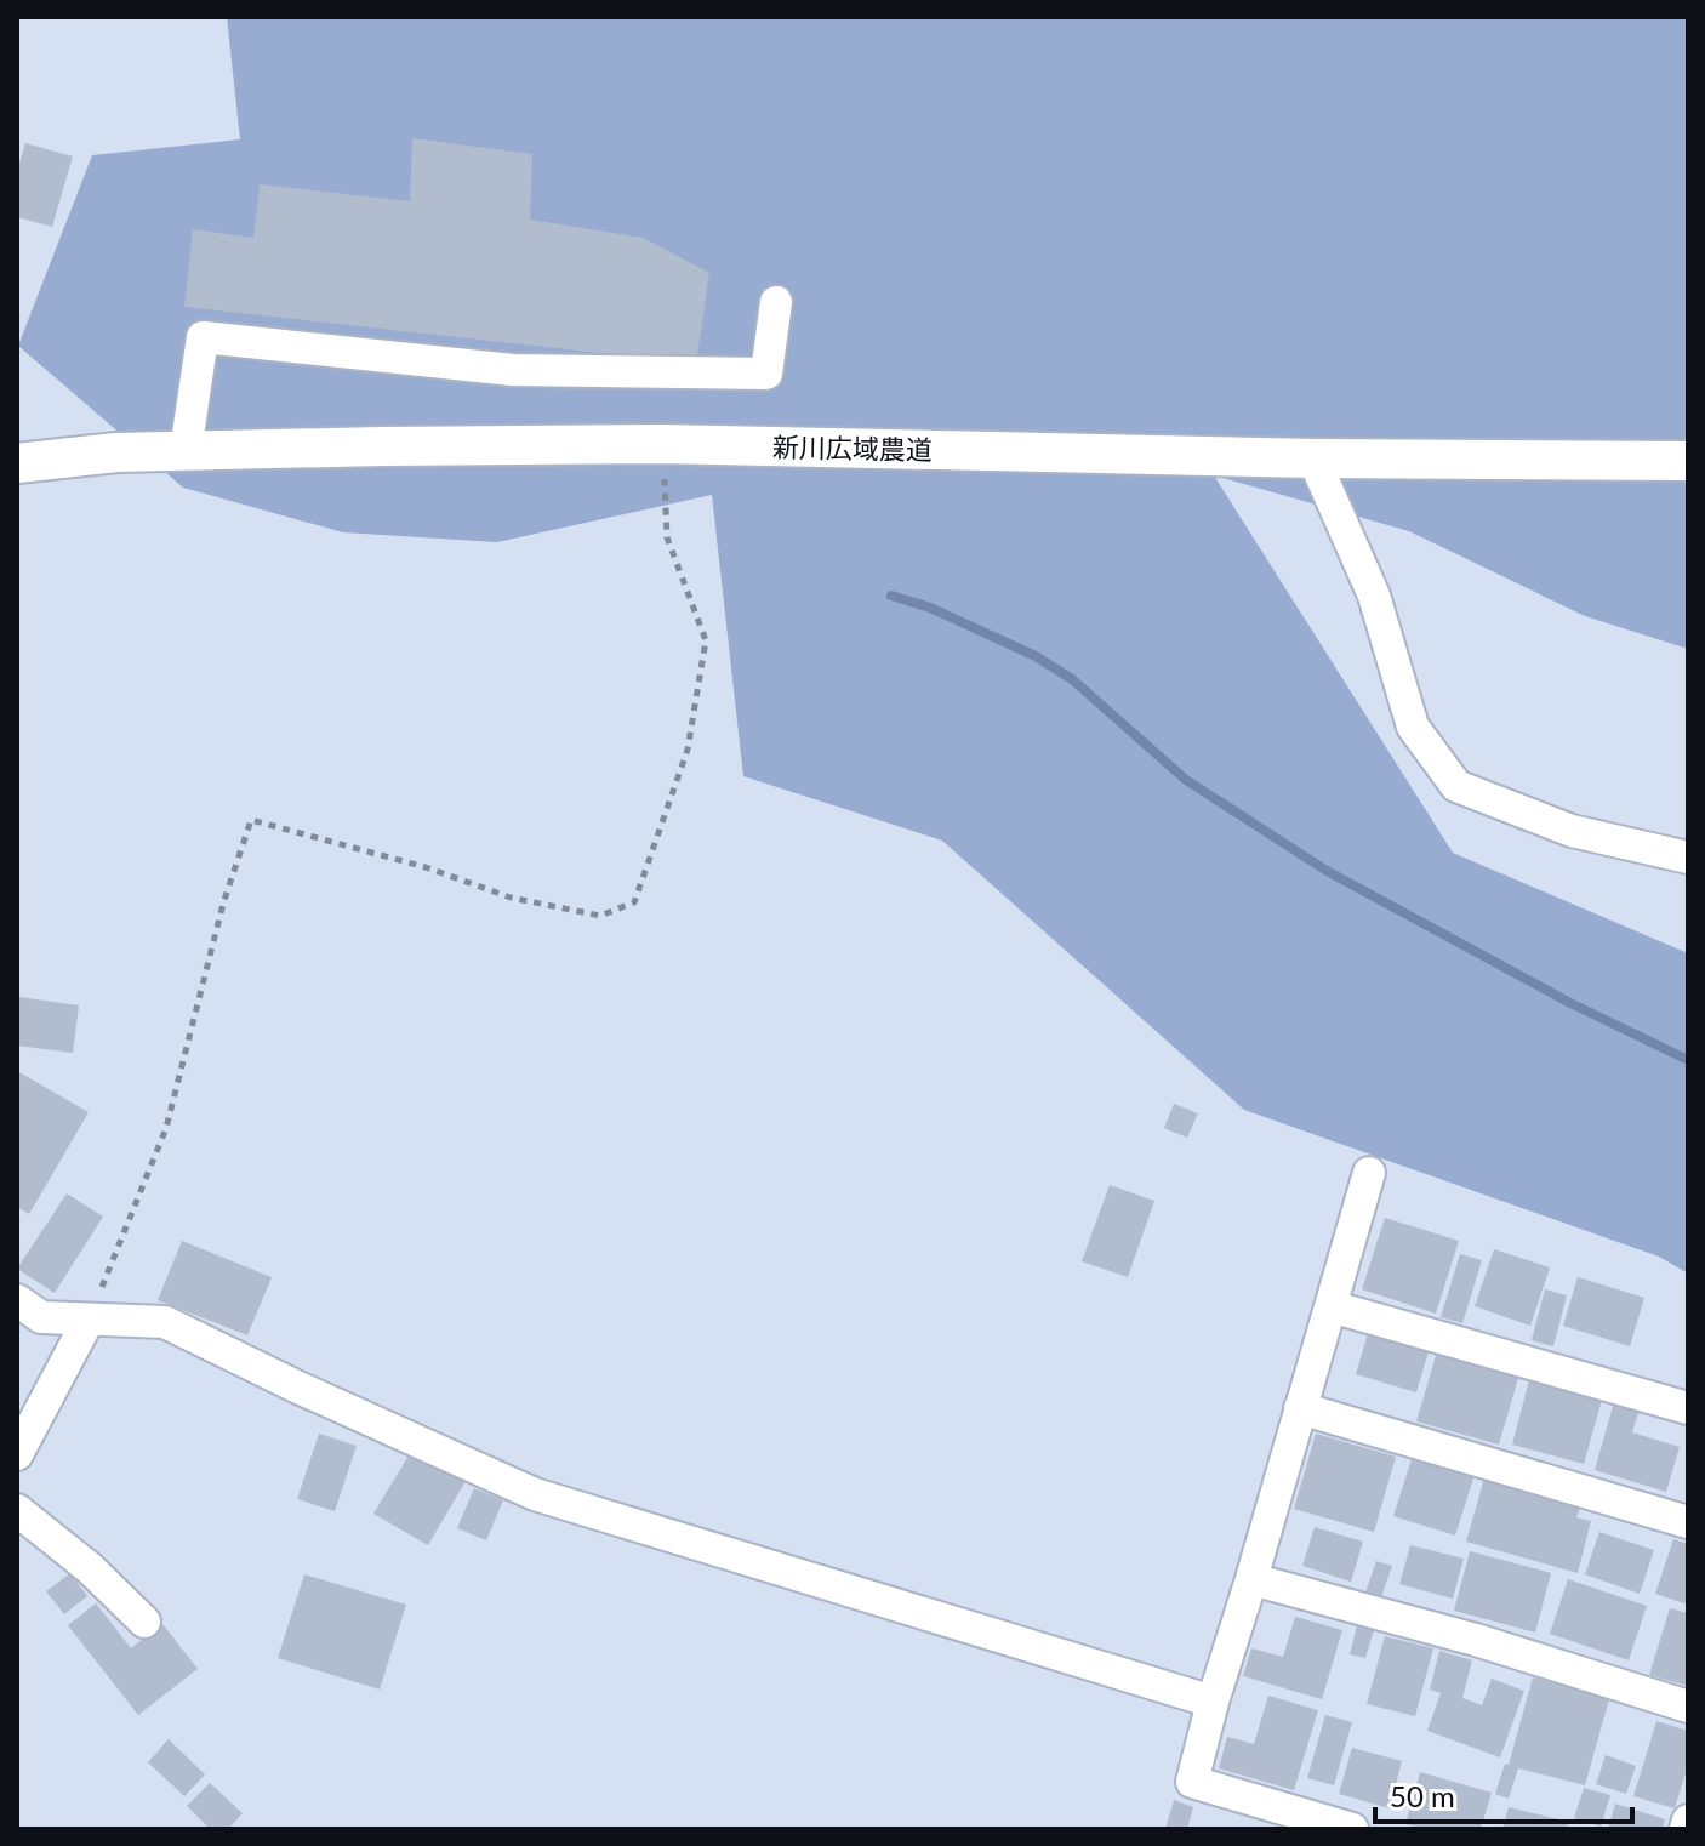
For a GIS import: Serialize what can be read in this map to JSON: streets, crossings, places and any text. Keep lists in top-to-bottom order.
{
  "streets": {
    "street": ["新川広域農道"]
  },
  "scale_bar": "50 m"
}
